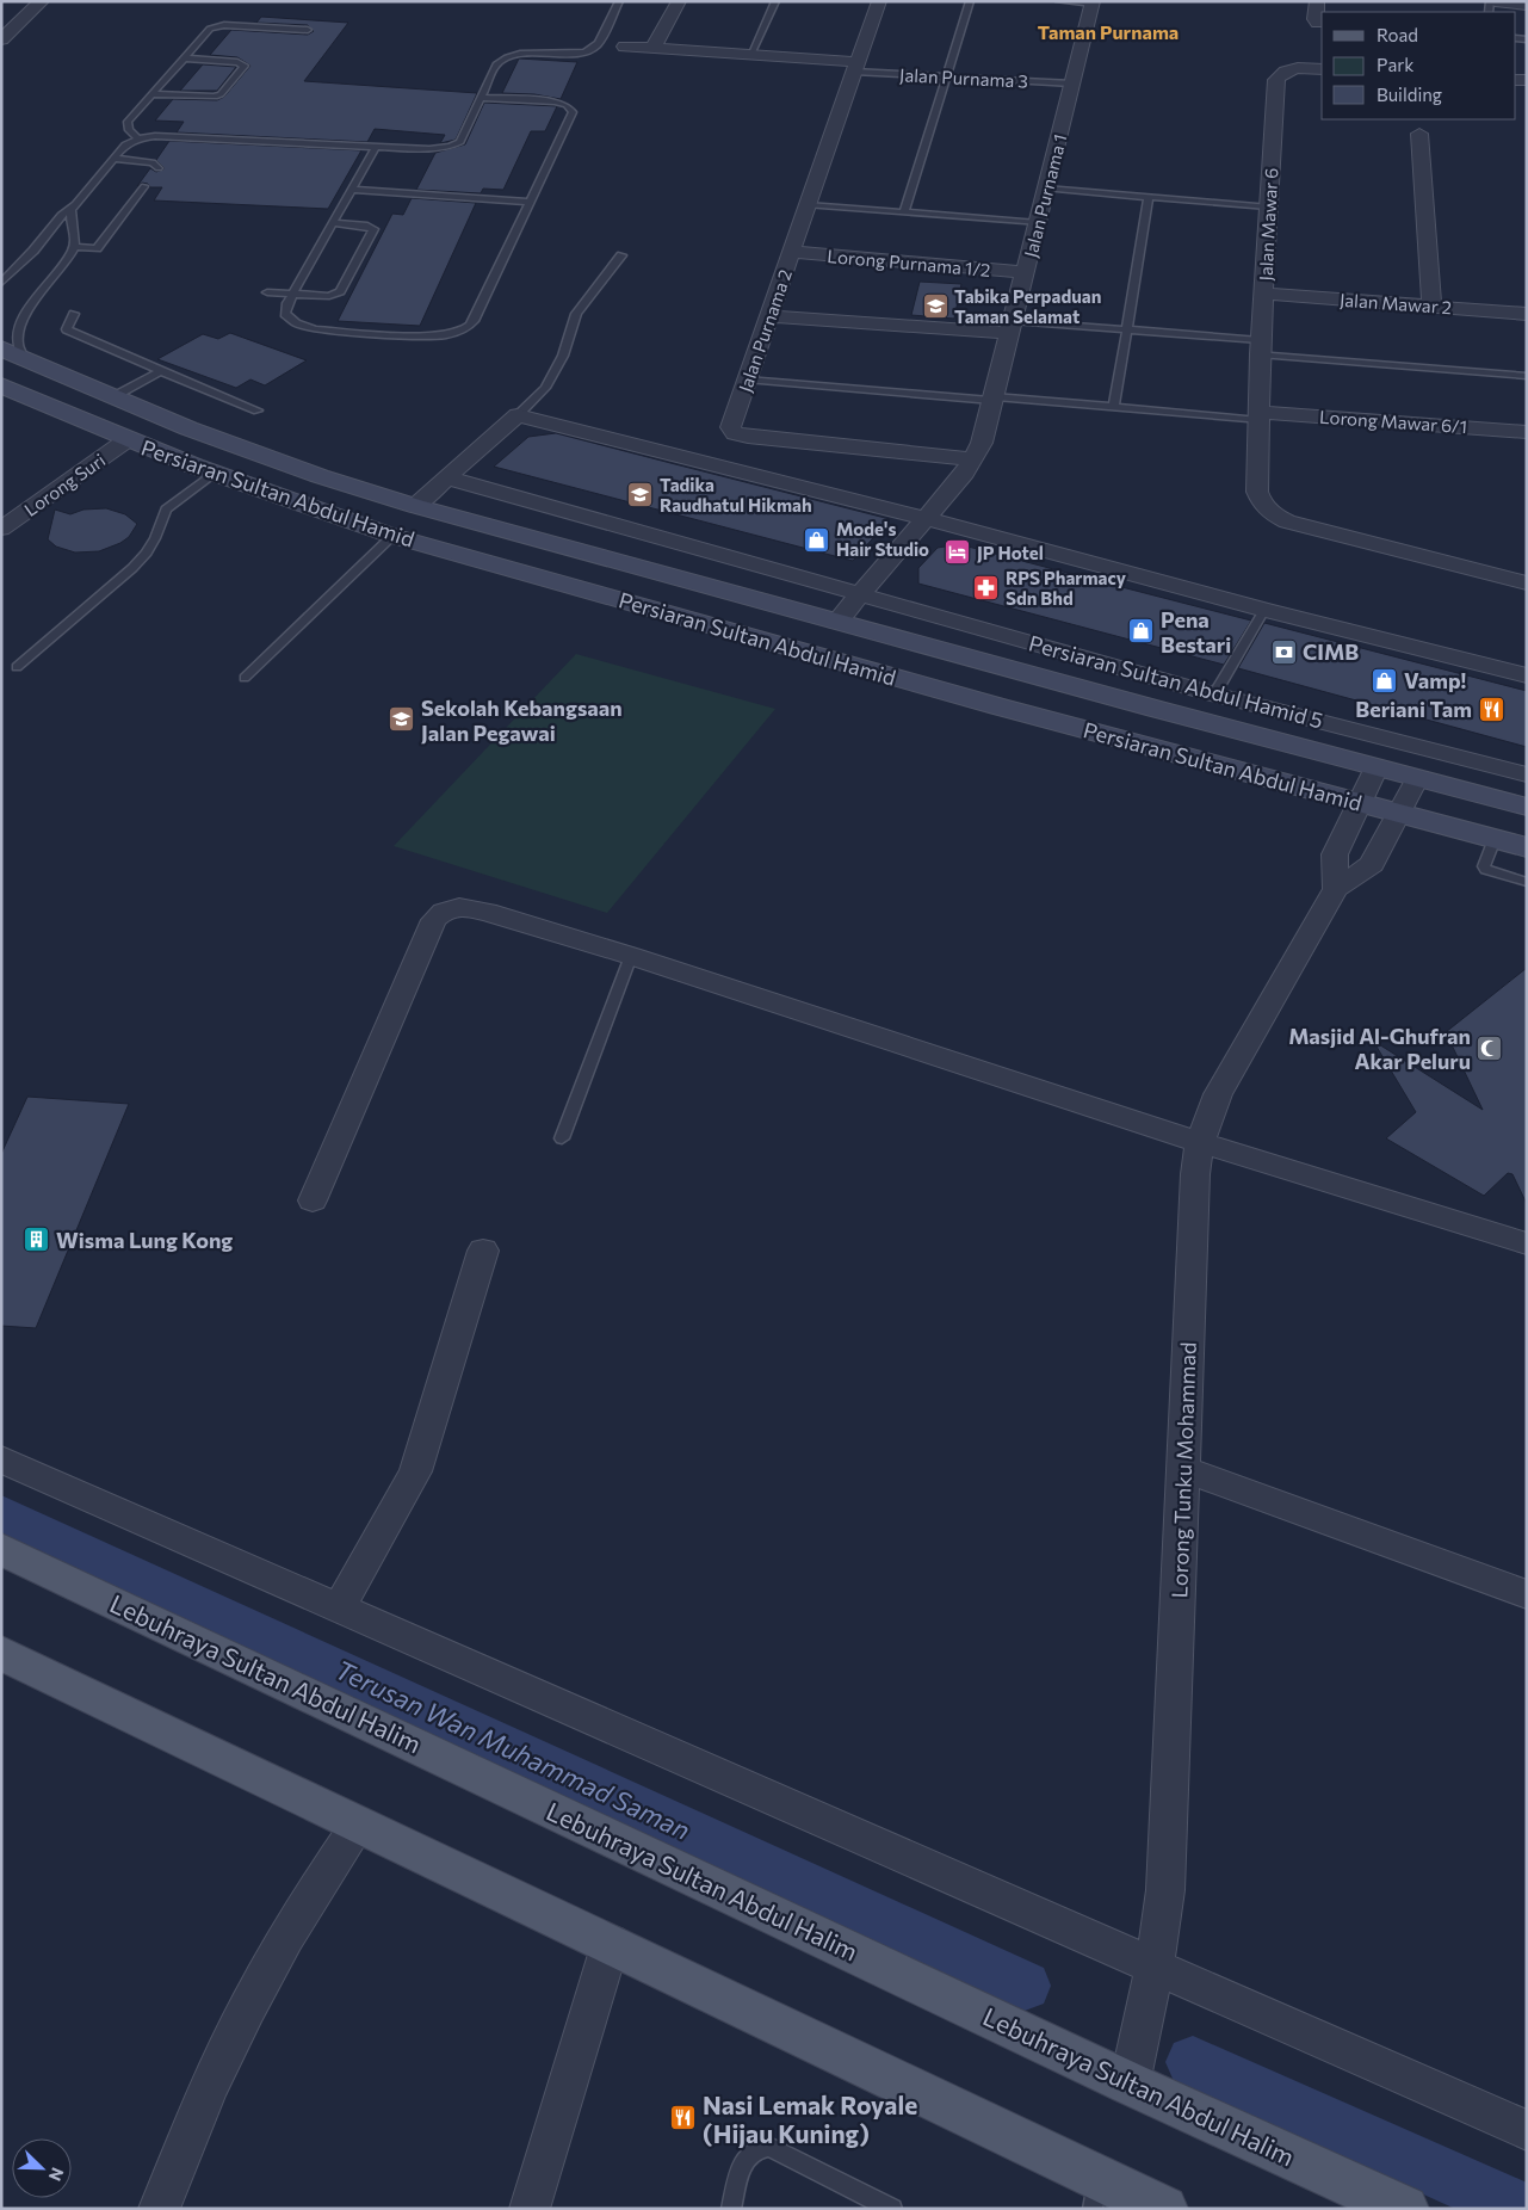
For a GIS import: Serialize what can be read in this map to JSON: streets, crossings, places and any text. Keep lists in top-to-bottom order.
{
  "streets": {
    "main road": ["Persiaran Sultan Abdul Hamid", "Lebuhraya Sultan Abdul Halim"],
    "street": [
      "Jalan Purnama 1",
      "Jalan Mawar 6",
      "Lorong Purnama 1/2",
      "Jalan Mawar 2",
      "Jalan Purnama 2",
      "Lorong Mawar 6/1",
      "Lorong Suri",
      "Persiaran Sultan Abdul Hamid 5",
      "Lorong Tunku Mohammad"
    ],
    "lane": ["Jalan Purnama 3"]
  },
  "crossings": [
    ["Jalan Purnama 3", "Jalan Purnama 1"],
    ["Jalan Purnama 3", "Jalan Purnama 2"],
    ["Jalan Purnama 1", "Lorong Purnama 1/2"],
    ["Jalan Purnama 1", "Jalan Purnama 2"],
    ["Jalan Purnama 1", "Persiaran Sultan Abdul Hamid"],
    ["Jalan Purnama 1", "Persiaran Sultan Abdul Hamid 5"],
    ["Jalan Mawar 6", "Jalan Mawar 2"],
    ["Jalan Mawar 6", "Lorong Mawar 6/1"],
    ["Lorong Purnama 1/2", "Jalan Purnama 2"],
    ["Lorong Suri", "Persiaran Sultan Abdul Hamid"],
    ["Persiaran Sultan Abdul Hamid", "Lorong Tunku Mohammad"],
    ["Lorong Tunku Mohammad", "Lebuhraya Sultan Abdul Halim"]
  ],
  "districts": ["Taman Purnama"],
  "water": ["Terusan Wan Muhammad Saman"],
  "places": {
    "school or university": ["Tabika Perpaduan Taman Selamat", "Tadika Raudhatul Hikmah", "Sekolah Kebangsaan Jalan Pegawai"],
    "shop": ["Mode's Hair Studio", "Pena Bestari", "Vamp!"],
    "hotel": ["JP Hotel"],
    "pharmacy": ["RPS Pharmacy Sdn Bhd"],
    "bank": ["CIMB"],
    "restaurant": ["Beriani Tam", "Nasi Lemak Royale (Hijau Kuning)"],
    "mosque": ["Masjid Al-Ghufran Akar Peluru"],
    "building": ["Wisma Lung Kong"]
  },
  "legend": ["Road", "Park", "Building"],
  "north": "bottom right"
}
